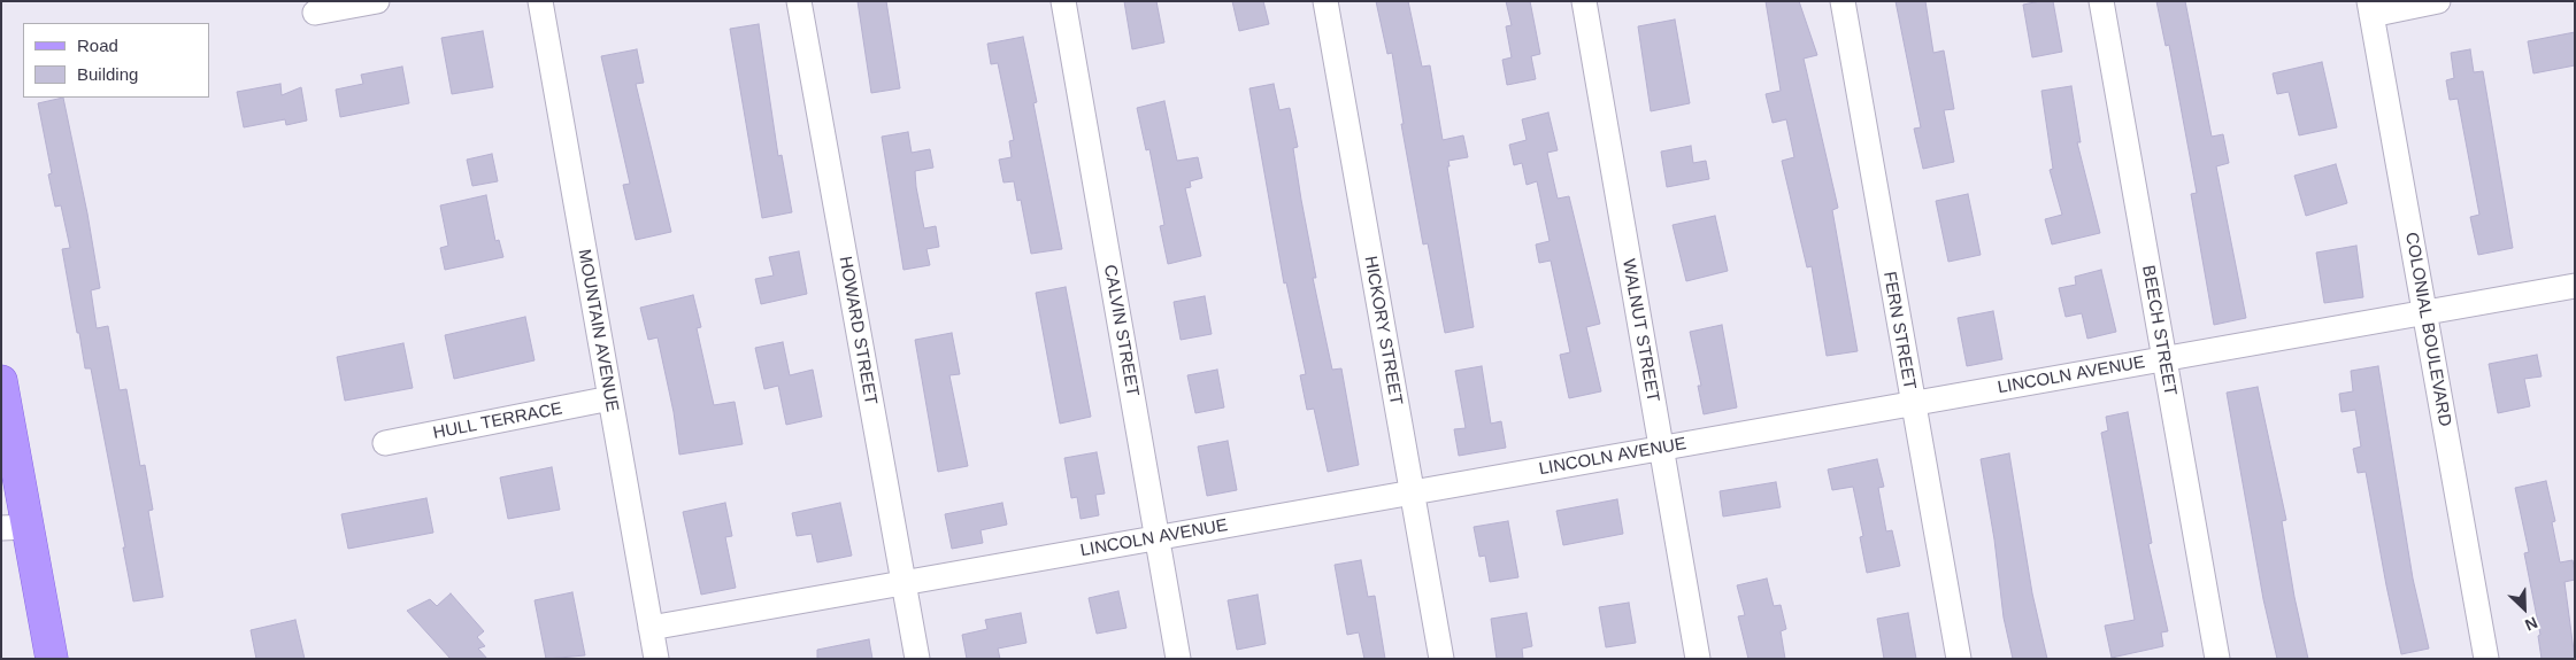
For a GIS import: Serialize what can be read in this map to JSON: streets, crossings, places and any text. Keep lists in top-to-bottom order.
{
  "streets": {
    "street": [
      "COLONIAL BOULEVARD",
      "MOUNTAIN AVENUE",
      "HOWARD STREET",
      "CALVIN STREET",
      "HICKORY STREET",
      "WALNUT STREET",
      "FERN STREET",
      "BEECH STREET",
      "LINCOLN AVENUE",
      "HULL TERRACE"
    ]
  },
  "crossings": [
    ["COLONIAL BOULEVARD", "LINCOLN AVENUE"],
    ["MOUNTAIN AVENUE", "LINCOLN AVENUE"],
    ["MOUNTAIN AVENUE", "HULL TERRACE"],
    ["HOWARD STREET", "LINCOLN AVENUE"],
    ["CALVIN STREET", "LINCOLN AVENUE"],
    ["HICKORY STREET", "LINCOLN AVENUE"],
    ["WALNUT STREET", "LINCOLN AVENUE"],
    ["FERN STREET", "LINCOLN AVENUE"],
    ["BEECH STREET", "LINCOLN AVENUE"]
  ],
  "legend": ["Road", "Building"],
  "north": "bottom right"
}
